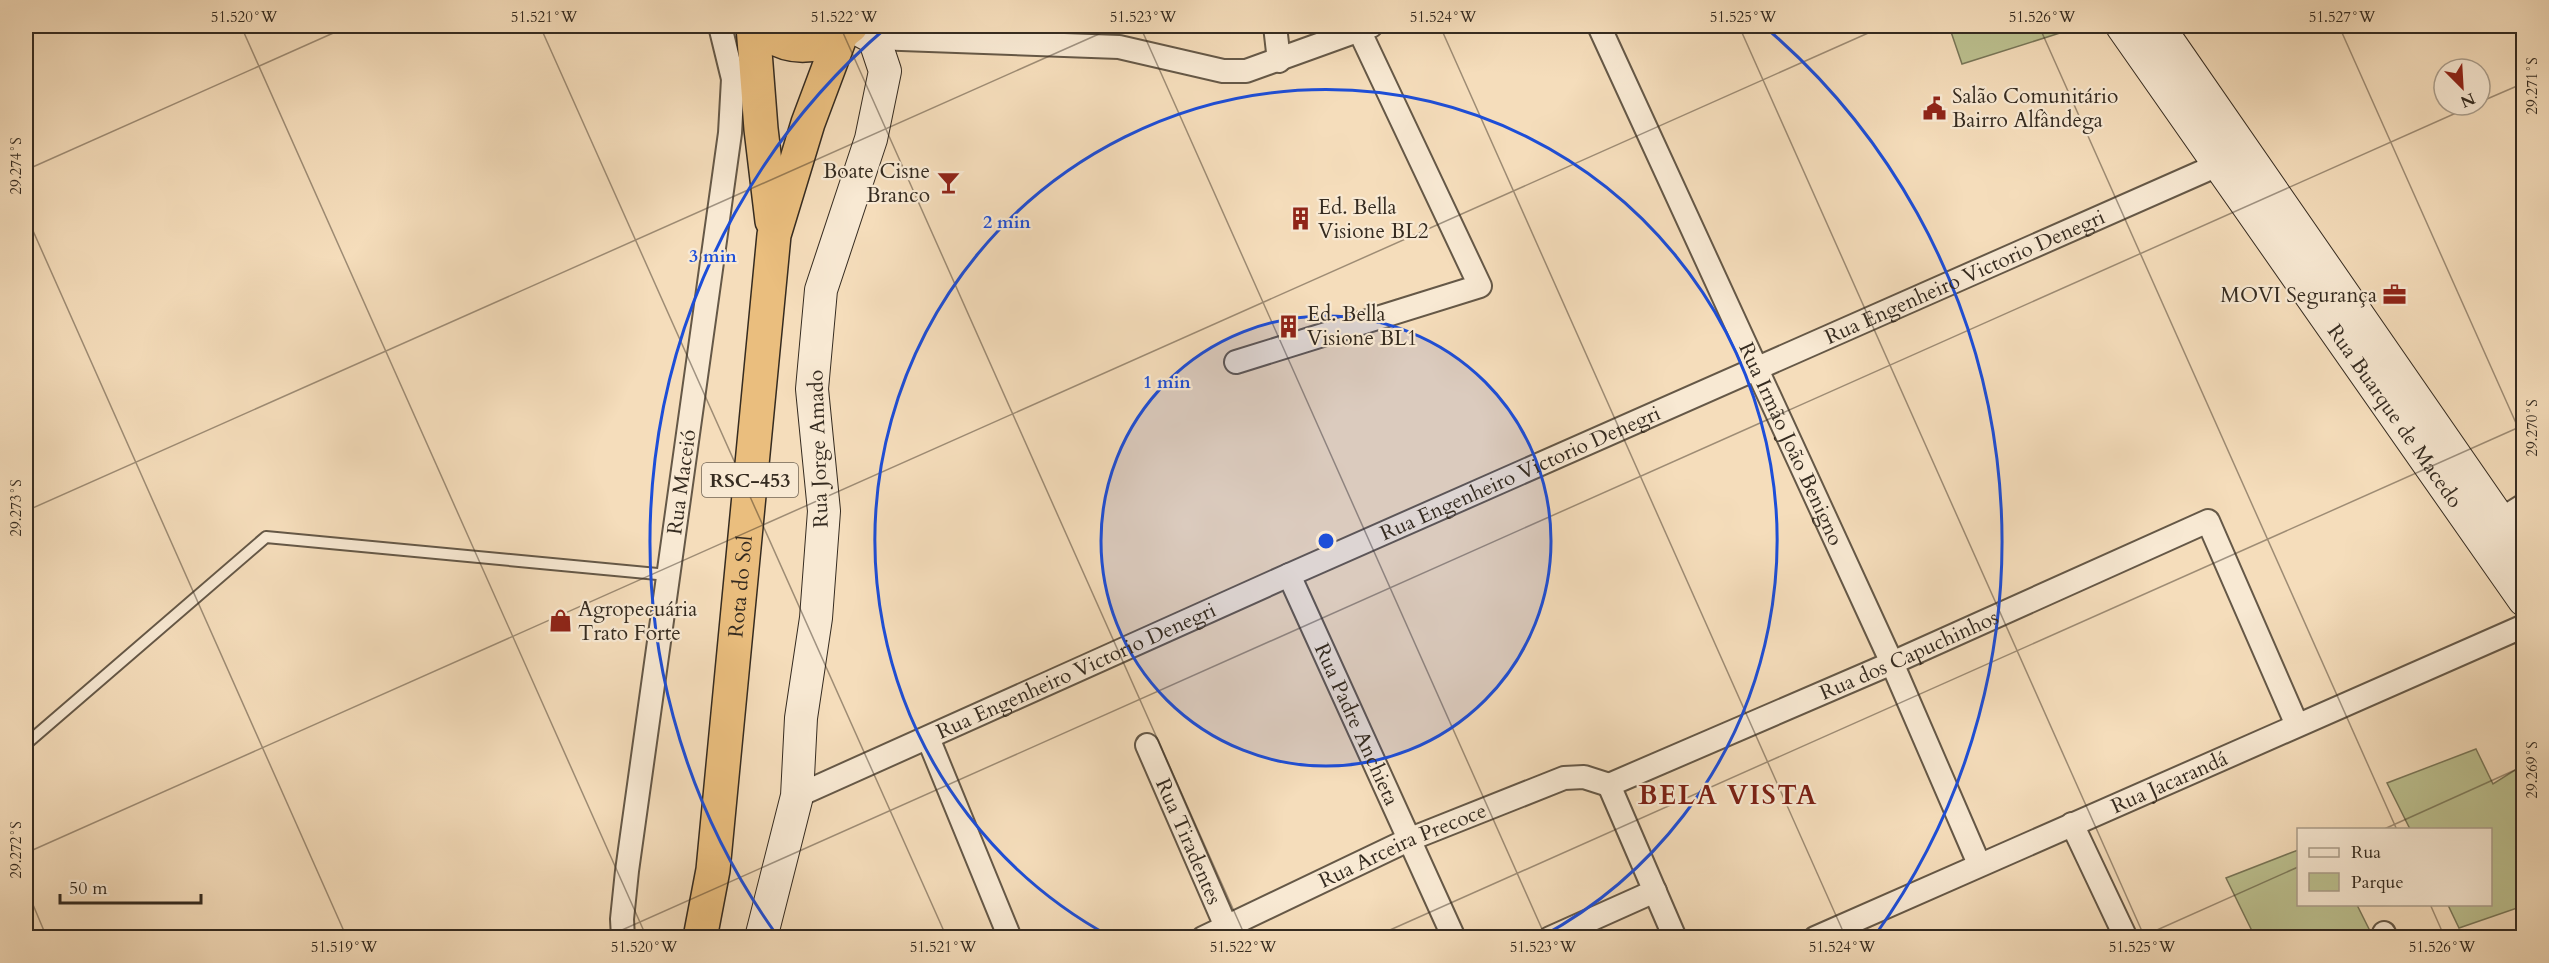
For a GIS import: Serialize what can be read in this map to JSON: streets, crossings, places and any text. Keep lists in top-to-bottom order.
{
  "streets": {
    "highway": ["RSC-453", "Rota do Sol"],
    "street": [
      "Rua Engenheiro Victorio Denegri",
      "Rua Buarque de Macedo",
      "Rua Irmão João Benigno",
      "Rua Jorge Amado",
      "Rua Maceió",
      "Rua dos Capuchinhos",
      "Rua Padre Anchieta",
      "Rua Jacarandá",
      "Rua Tiradentes",
      "Rua Arceira Precoce"
    ]
  },
  "crossings": [
    ["Rua Engenheiro Victorio Denegri", "Rua Buarque de Macedo"],
    ["Rua Engenheiro Victorio Denegri", "Rua Irmão João Benigno"],
    ["Rua Engenheiro Victorio Denegri", "Rua Jorge Amado"],
    ["Rua Engenheiro Victorio Denegri", "Rua Padre Anchieta"],
    ["Rua Irmão João Benigno", "Rua dos Capuchinhos"],
    ["Rua Irmão João Benigno", "Rua Jacarandá"],
    ["Rua Jorge Amado", "Rota do Sol"],
    ["Rua dos Capuchinhos", "Rua Jacarandá"],
    ["Rua dos Capuchinhos", "Rua Arceira Precoce"],
    ["Rua Padre Anchieta", "Rua Arceira Precoce"],
    ["Rua Tiradentes", "Rua Arceira Precoce"]
  ],
  "districts": ["BELA VISTA"],
  "places": {
    "public building": ["Salão Comunitário Bairro Alfândega"],
    "bar": ["Boate Cisne Branco"],
    "building": ["Ed. Bella Visione BL2", "Ed. Bella Visione BL1"],
    "office": ["MOVI Segurança"],
    "shop": ["Agropecuária Trato Forte"]
  },
  "legend": ["Rua", "Parque"],
  "scale_bar": "50 m",
  "north": "bottom right",
  "coordinates": [
    "51.520°W",
    "51.521°W",
    "51.522°W",
    "51.523°W",
    "51.524°W",
    "51.525°W",
    "51.526°W",
    "51.527°W",
    "29.271°S",
    "29.274°S",
    "29.270°S",
    "29.273°S",
    "29.269°S",
    "29.272°S",
    "51.519°W"
  ],
  "rings": ["2 min", "3 min", "1 min"]
}
